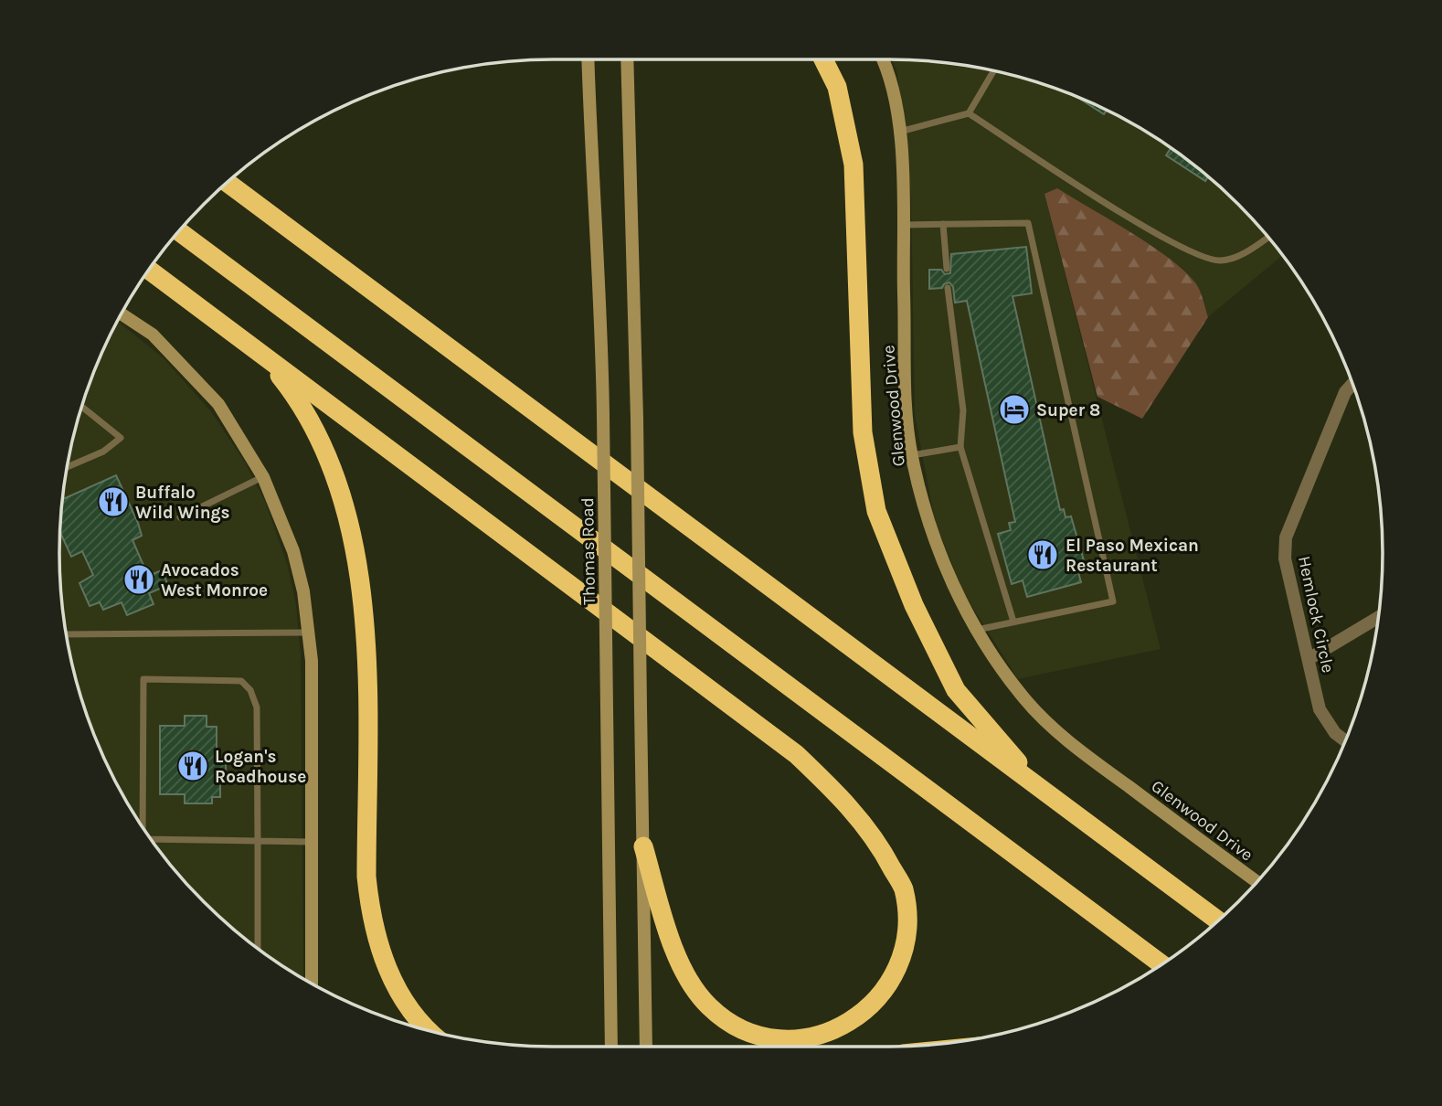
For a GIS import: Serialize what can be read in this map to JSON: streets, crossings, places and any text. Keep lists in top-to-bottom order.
{
  "streets": {
    "main road": ["Glenwood Drive", "Thomas Road"],
    "street": ["Hemlock Circle"]
  },
  "places": {
    "hotel": ["Super 8"],
    "restaurant": [
      "Buffalo Wild Wings",
      "El Paso Mexican Restaurant",
      "Avocados West Monroe",
      "Logan's Roadhouse"
    ]
  }
}
